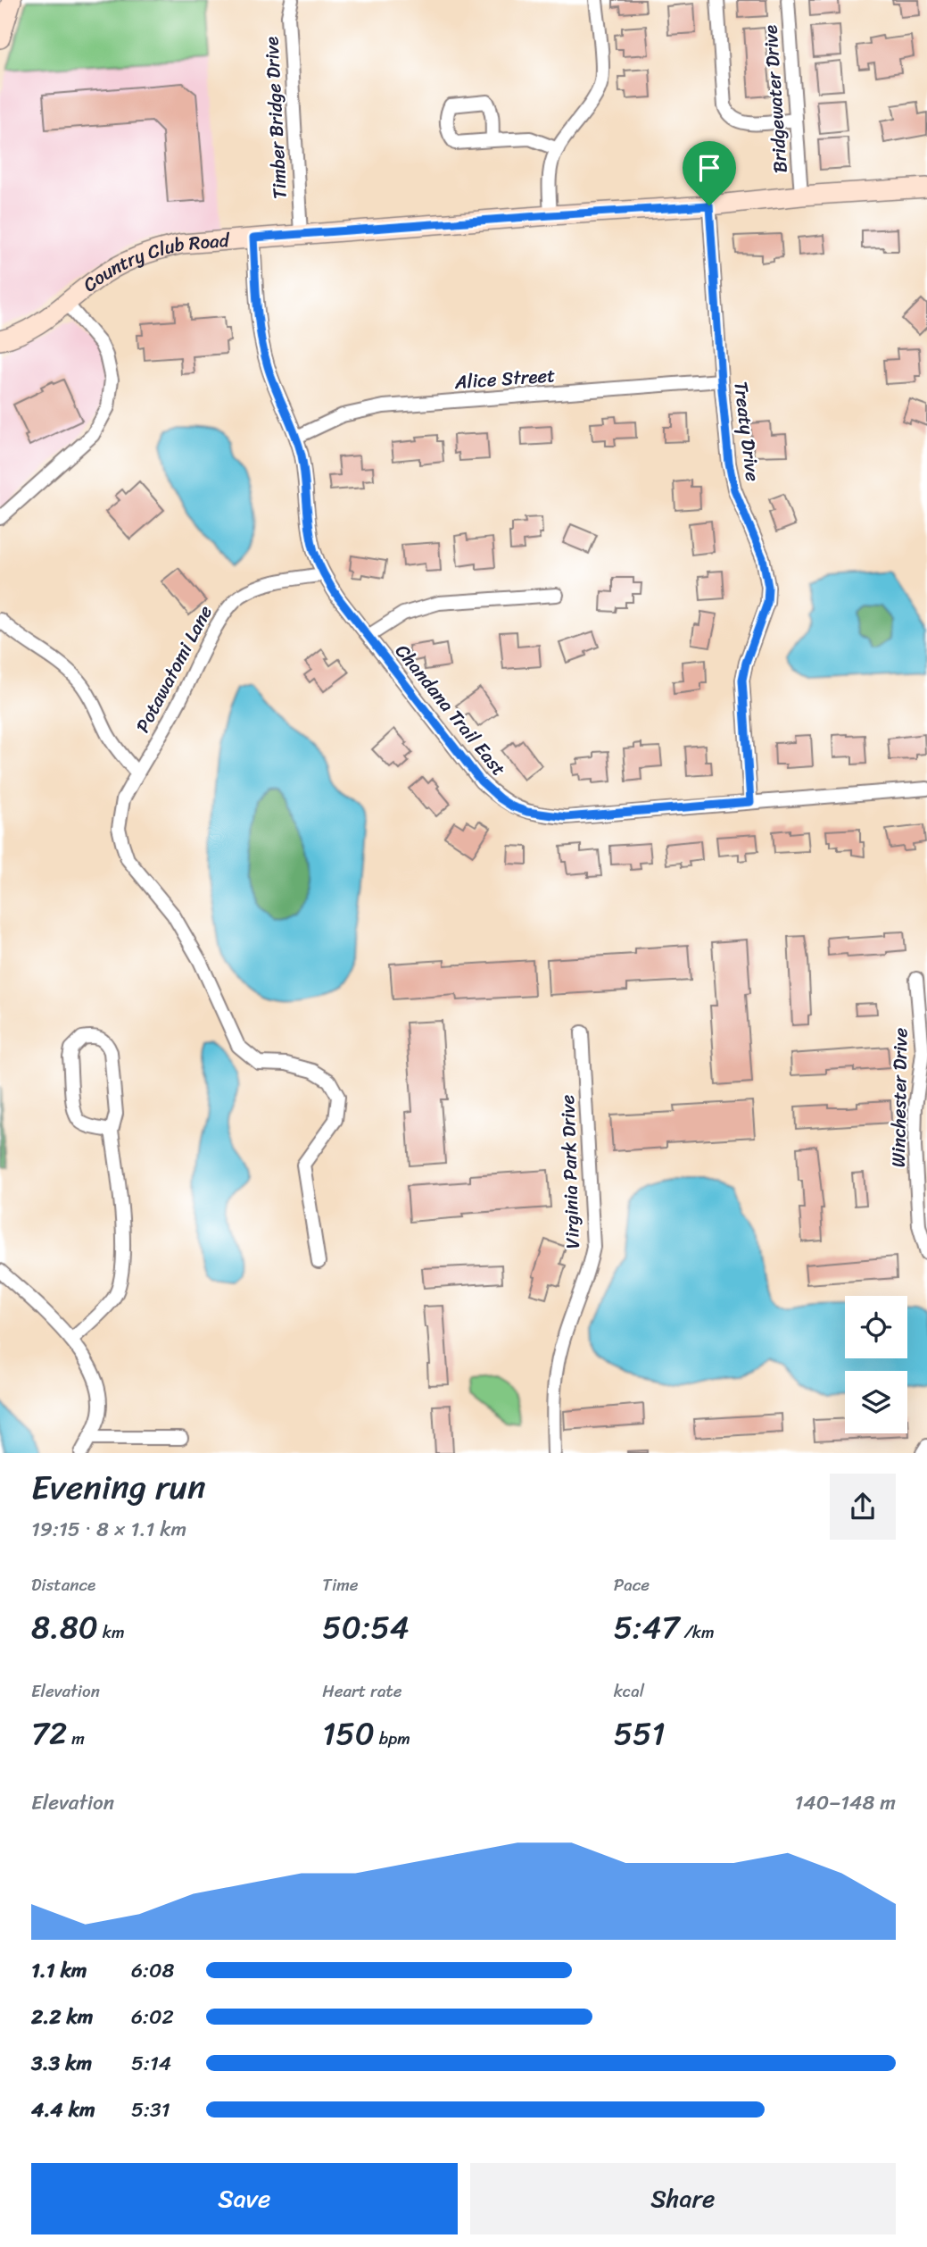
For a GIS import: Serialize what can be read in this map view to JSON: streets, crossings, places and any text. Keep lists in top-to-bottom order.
{
  "streets": {
    "street": [
      "Bridgewater Drive",
      "Timber Bridge Drive",
      "Country Club Road",
      "Alice Street",
      "Treaty Drive",
      "Potawatomi Lane",
      "Chandana Trail East",
      "Winchester Drive",
      "Virginia Park Drive"
    ]
  },
  "crossings": [
    ["Bridgewater Drive", "Country Club Road"],
    ["Timber Bridge Drive", "Country Club Road"],
    ["Country Club Road", "Treaty Drive"],
    ["Country Club Road", "Chandana Trail East"],
    ["Alice Street", "Treaty Drive"],
    ["Alice Street", "Chandana Trail East"],
    ["Treaty Drive", "Chandana Trail East"],
    ["Potawatomi Lane", "Chandana Trail East"]
  ],
  "page": {
    "heading": ["Evening run", "19:15 · 8 × 1.1 km"],
    "stats": [
      ["Distance", "8.80 km"],
      ["Time", "50:54"],
      ["Pace", "5:47 /km"],
      ["Elevation", "72 m"],
      ["Heart rate", "150 bpm"],
      ["kcal", "551"]
    ],
    "chart": ["Elevation", "140–148 m"],
    "list": [
      {
        "name": "1.1 km",
        "note": "6:08"
      },
      {
        "name": "2.2 km",
        "note": "6:02"
      },
      {
        "name": "3.3 km",
        "note": "5:14"
      },
      {
        "name": "4.4 km",
        "note": "5:31"
      }
    ],
    "buttons": ["Save", "Share"]
  }
}
